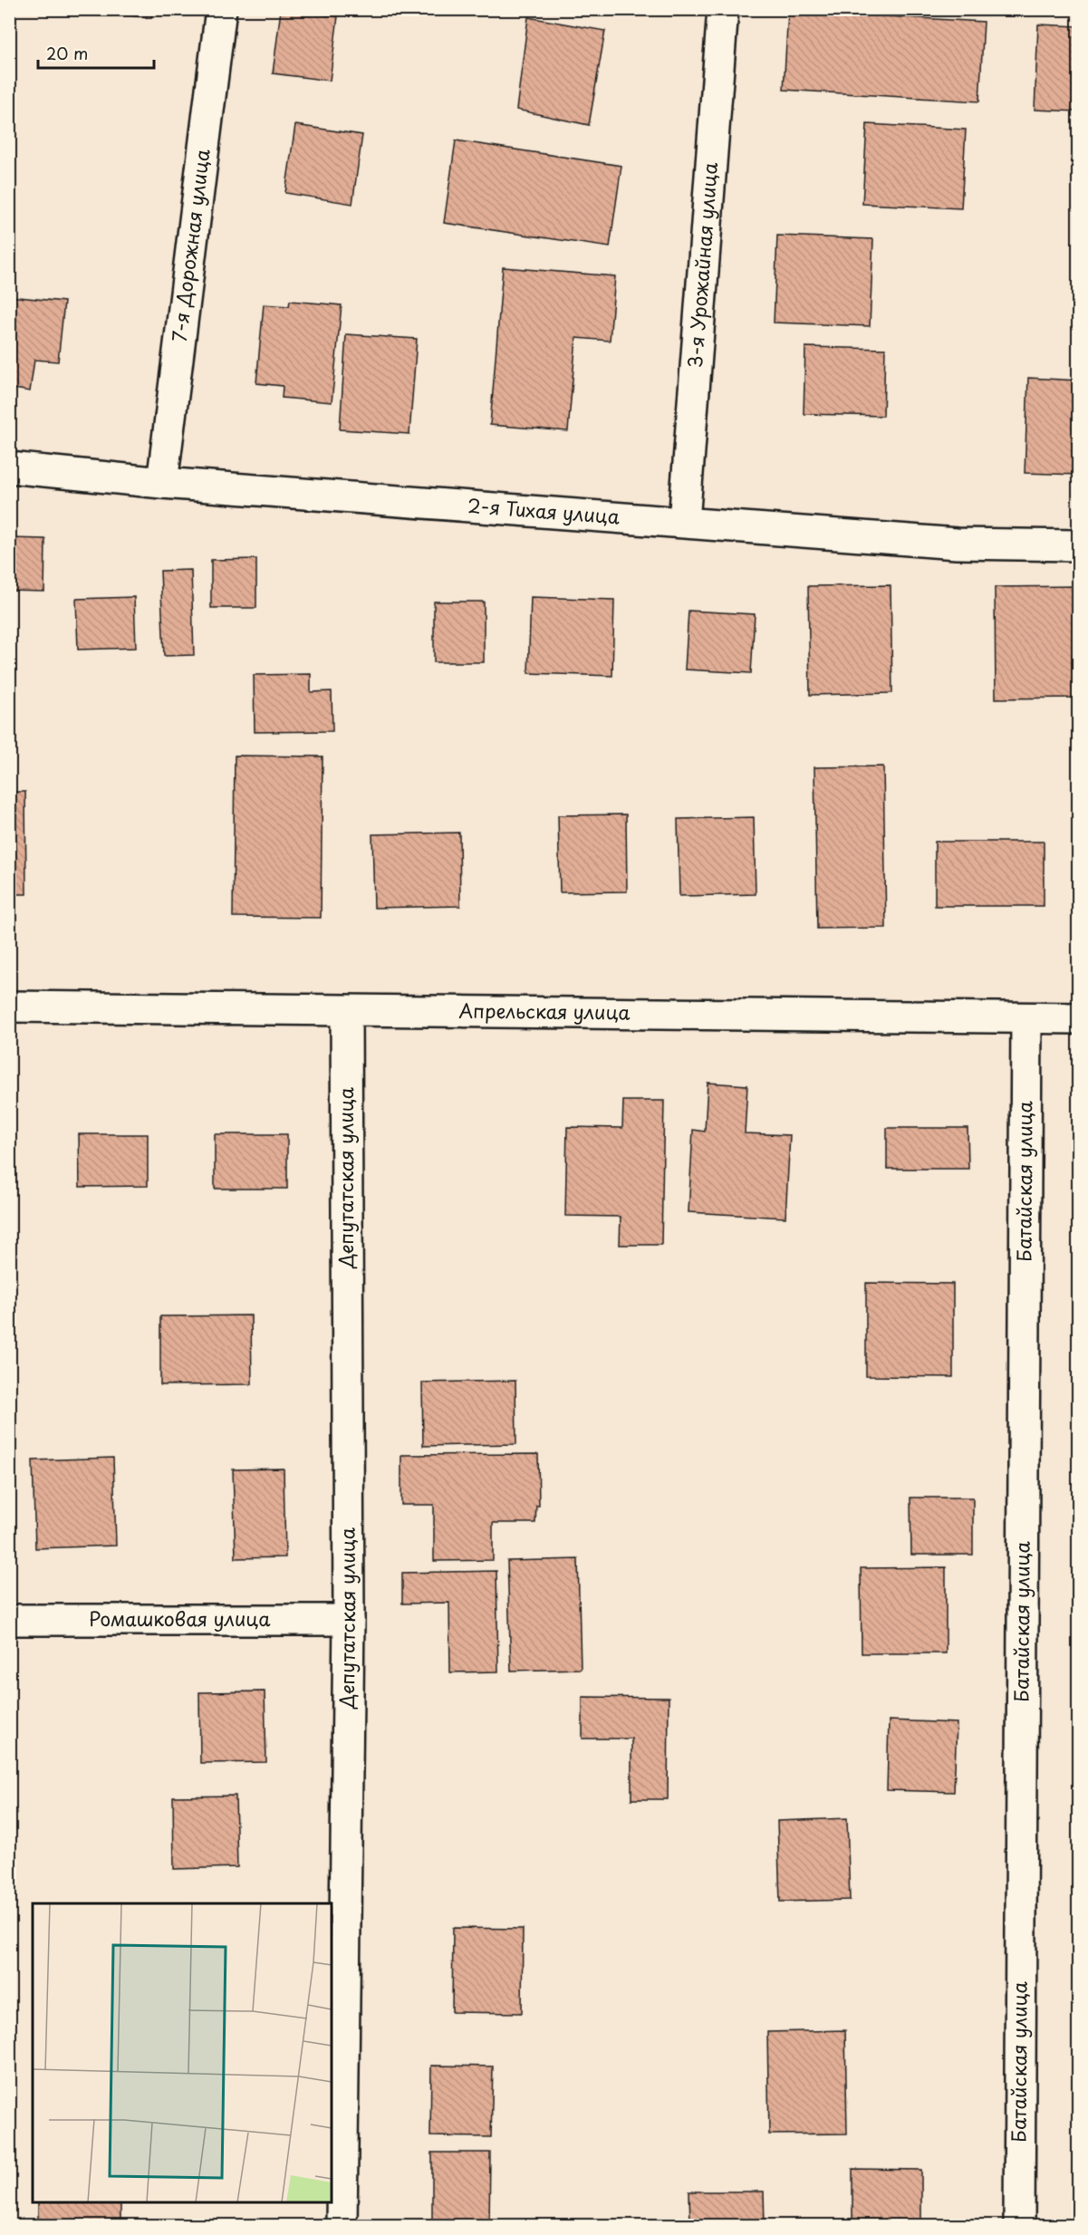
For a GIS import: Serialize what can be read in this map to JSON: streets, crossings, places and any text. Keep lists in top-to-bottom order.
{
  "streets": {
    "street": [
      "7-я Дорожная улица",
      "3-я Урожайная улица",
      "2-я Тихая улица",
      "Апрельская улица",
      "Депутатская улица",
      "Батайская улица",
      "Ромашковая улица"
    ]
  },
  "crossings": [
    ["7-я Дорожная улица", "2-я Тихая улица"],
    ["3-я Урожайная улица", "2-я Тихая улица"],
    ["Апрельская улица", "Депутатская улица"],
    ["Апрельская улица", "Батайская улица"],
    ["Депутатская улица", "Ромашковая улица"]
  ],
  "scale_bar": "20 m"
}
